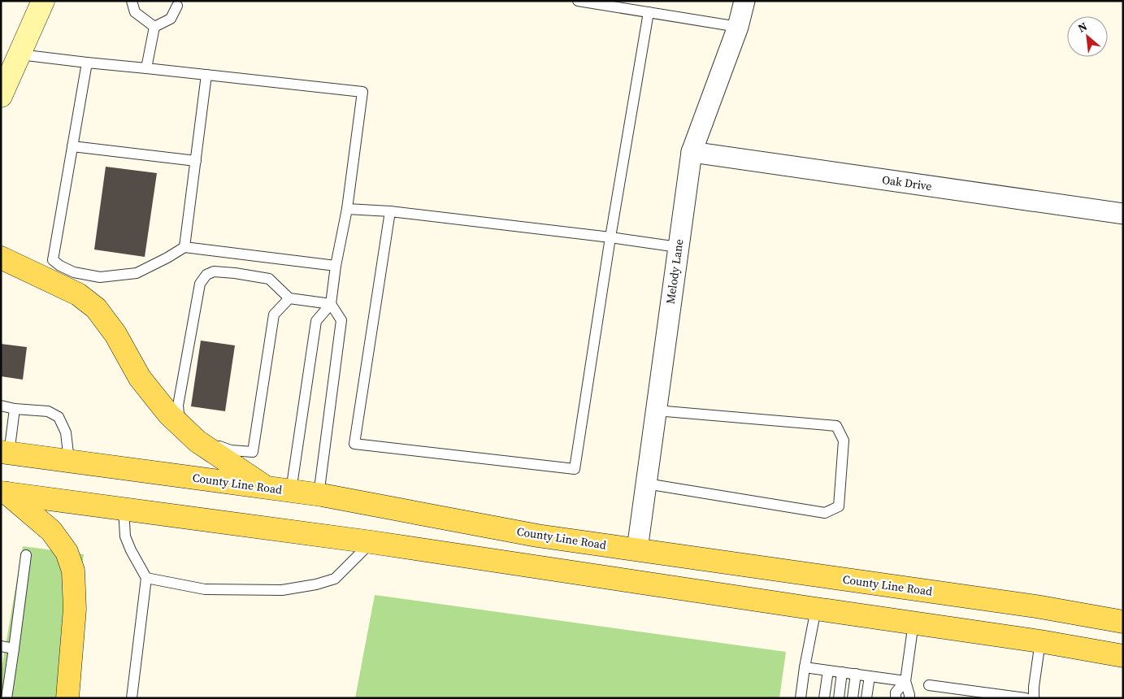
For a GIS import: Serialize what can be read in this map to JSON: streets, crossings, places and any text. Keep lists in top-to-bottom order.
{
  "streets": {
    "main road": ["County Line Road"],
    "street": ["Oak Drive", "Melody Lane"]
  },
  "crossings": [
    ["Oak Drive", "Melody Lane"],
    ["Melody Lane", "County Line Road"]
  ],
  "north": "top left"
}
